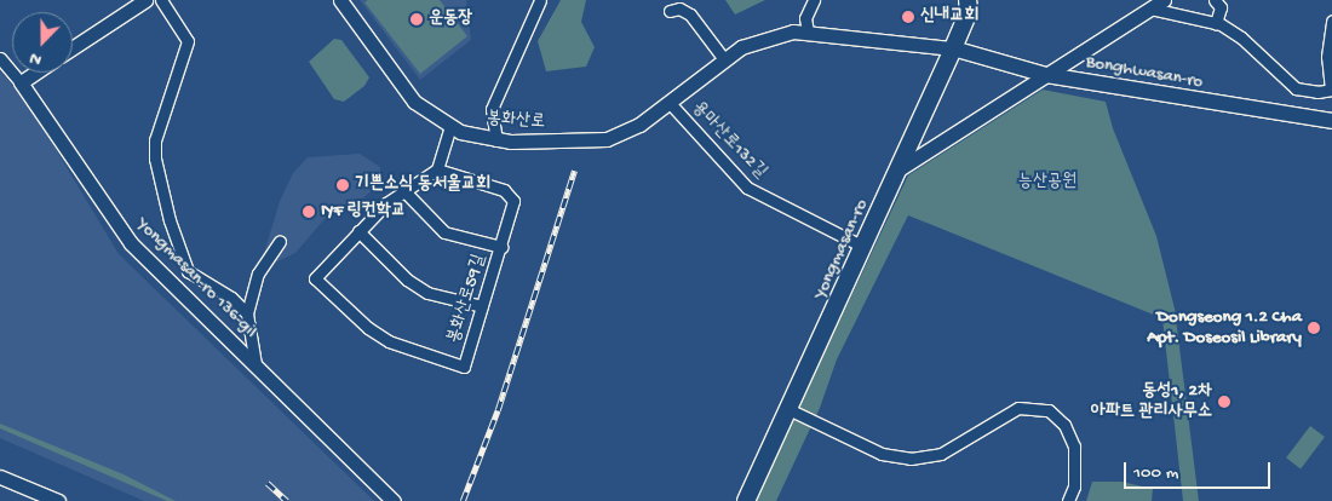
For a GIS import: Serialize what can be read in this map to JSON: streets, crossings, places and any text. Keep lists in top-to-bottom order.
{
  "streets": {
    "main road": ["Bonghwasan-ro", "Yongmasan-ro"],
    "street": [
      "봉화산로",
      "용마산로132길",
      "Yongmasan-ro 136-gil",
      "봉화산로59길"
    ]
  },
  "crossings": [
    ["Bonghwasan-ro", "봉화산로"],
    ["Bonghwasan-ro", "Yongmasan-ro"],
    ["봉화산로", "용마산로132길"],
    ["봉화산로", "Yongmasan-ro"],
    ["용마산로132길", "Yongmasan-ro"]
  ],
  "parks": ["능산공원"],
  "places": [
    "신내교회",
    "운동장",
    "기쁜소식 동서울교회",
    "IYF 링컨학교",
    "Dongseong 1.2 Cha Apt. Doseosil Library",
    "동성1, 2차 아파트 관리사무소"
  ],
  "scale_bar": "100 m",
  "north": "bottom"
}
